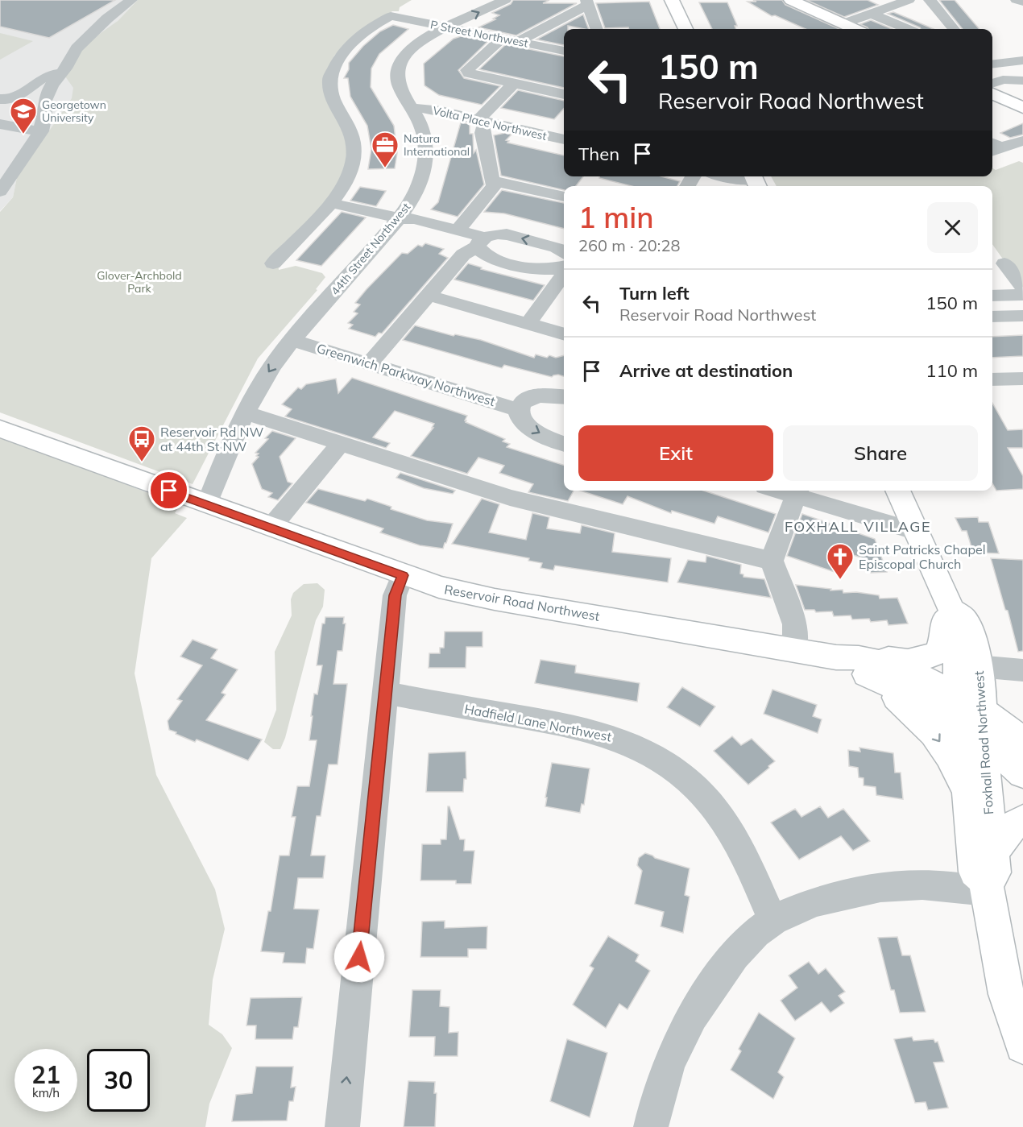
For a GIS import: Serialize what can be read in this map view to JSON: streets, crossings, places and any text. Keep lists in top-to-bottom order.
{
  "streets": {
    "main road": ["Reservoir Road Northwest", "Foxhall Road Northwest"],
    "street": [
      "P Street Northwest",
      "Volta Place Northwest",
      "44th Street Northwest",
      "Greenwich Parkway Northwest",
      "Hadfield Lane Northwest"
    ]
  },
  "crossings": [
    ["P Street Northwest", "44th Street Northwest"],
    ["Volta Place Northwest", "44th Street Northwest"],
    ["44th Street Northwest", "Greenwich Parkway Northwest"],
    ["44th Street Northwest", "Reservoir Road Northwest"],
    ["Reservoir Road Northwest", "Foxhall Road Northwest"]
  ],
  "districts": ["FOXHALL VILLAGE"],
  "parks": ["Glover-Archbold Park"],
  "places": {
    "school or university": ["Georgetown University"],
    "office": ["Natura International"],
    "bus stop": ["Reservoir Rd NW at 44th St NW"],
    "church": ["Saint Patricks Chapel Episcopal Church"]
  },
  "page": {
    "turn": ["150 m", "Reservoir Road Northwest"],
    "then": "Then",
    "heading": ["1 min", "260 m · 20:28"],
    "list": [
      {
        "name": "Turn left",
        "note": "Reservoir Road Northwest",
        "value": "150 m"
      },
      {
        "name": "Arrive at destination",
        "value": "110 m"
      }
    ],
    "buttons": ["Exit", "Share"],
    "speed": "21 km/h",
    "limit": "30"
  }
}
